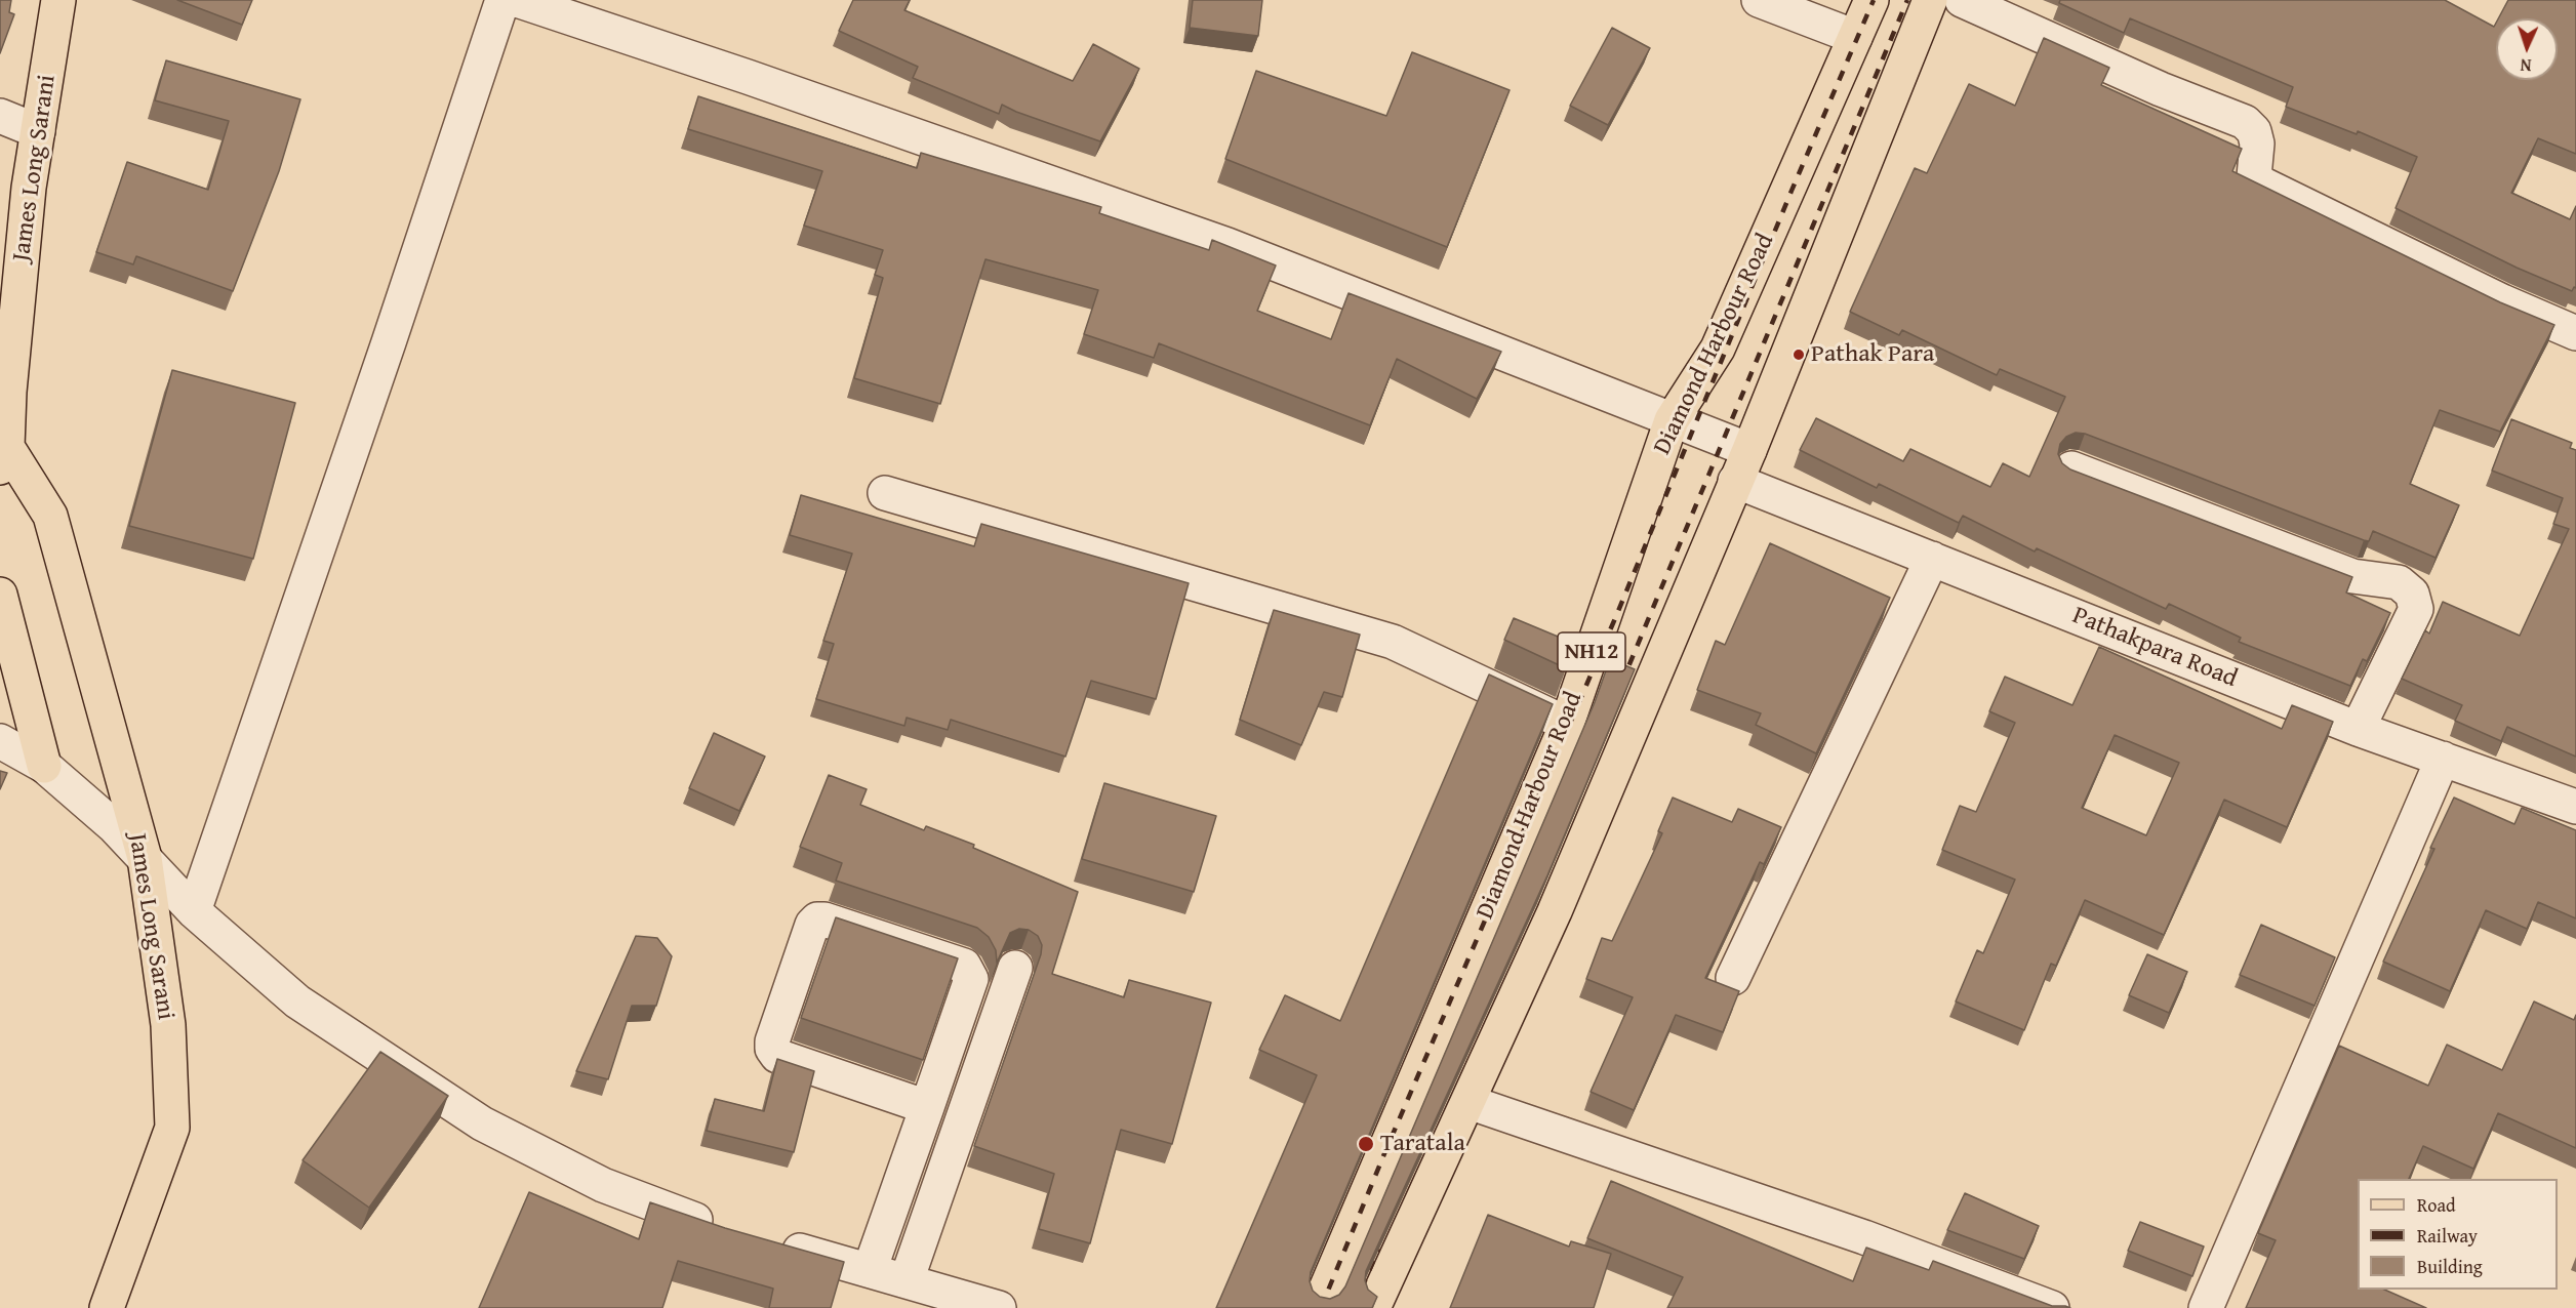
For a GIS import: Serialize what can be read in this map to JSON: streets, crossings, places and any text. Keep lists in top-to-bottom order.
{
  "streets": {
    "main road": ["James Long Sarani", "Diamond Harbour Road", "NH12"],
    "street": ["Pathakpara Road"]
  },
  "crossings": [
    ["Pathakpara Road", "NH12"]
  ],
  "places": ["Pathak Para", "Taratala"],
  "legend": ["Road", "Railway", "Building"],
  "north": "bottom"
}
